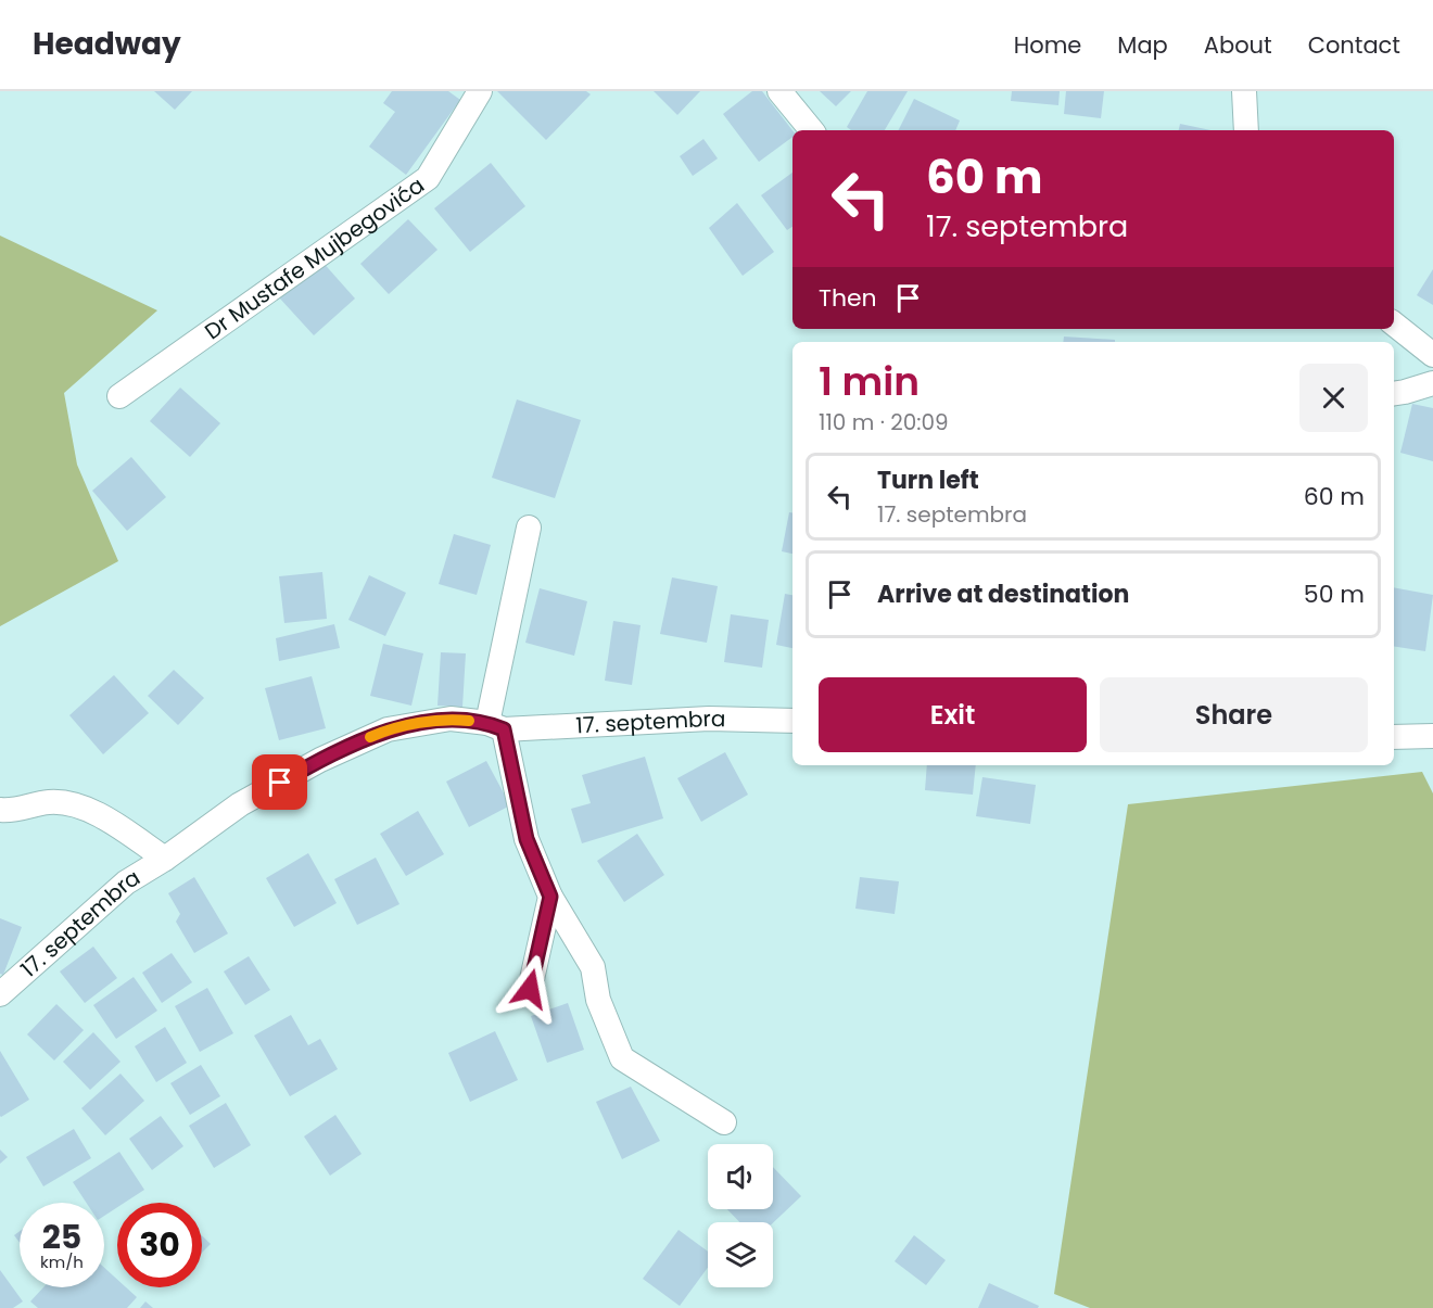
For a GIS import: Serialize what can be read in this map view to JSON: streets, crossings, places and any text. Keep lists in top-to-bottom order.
{
  "streets": {
    "street": ["Dr Mustafe Mujbegovića", "17. septembra"]
  },
  "page": {
    "header": "Headway",
    "nav": [
      "Home",
      "Map",
      "About",
      "Contact"
    ],
    "turn": ["60 m", "17. septembra"],
    "then": "Then",
    "heading": ["1 min", "110 m · 20:09"],
    "list": [
      {
        "name": "Turn left",
        "note": "17. septembra",
        "value": "60 m"
      },
      {
        "name": "Arrive at destination",
        "value": "50 m"
      }
    ],
    "buttons": ["Exit", "Share"],
    "speed": "25 km/h",
    "limit": "30"
  }
}
